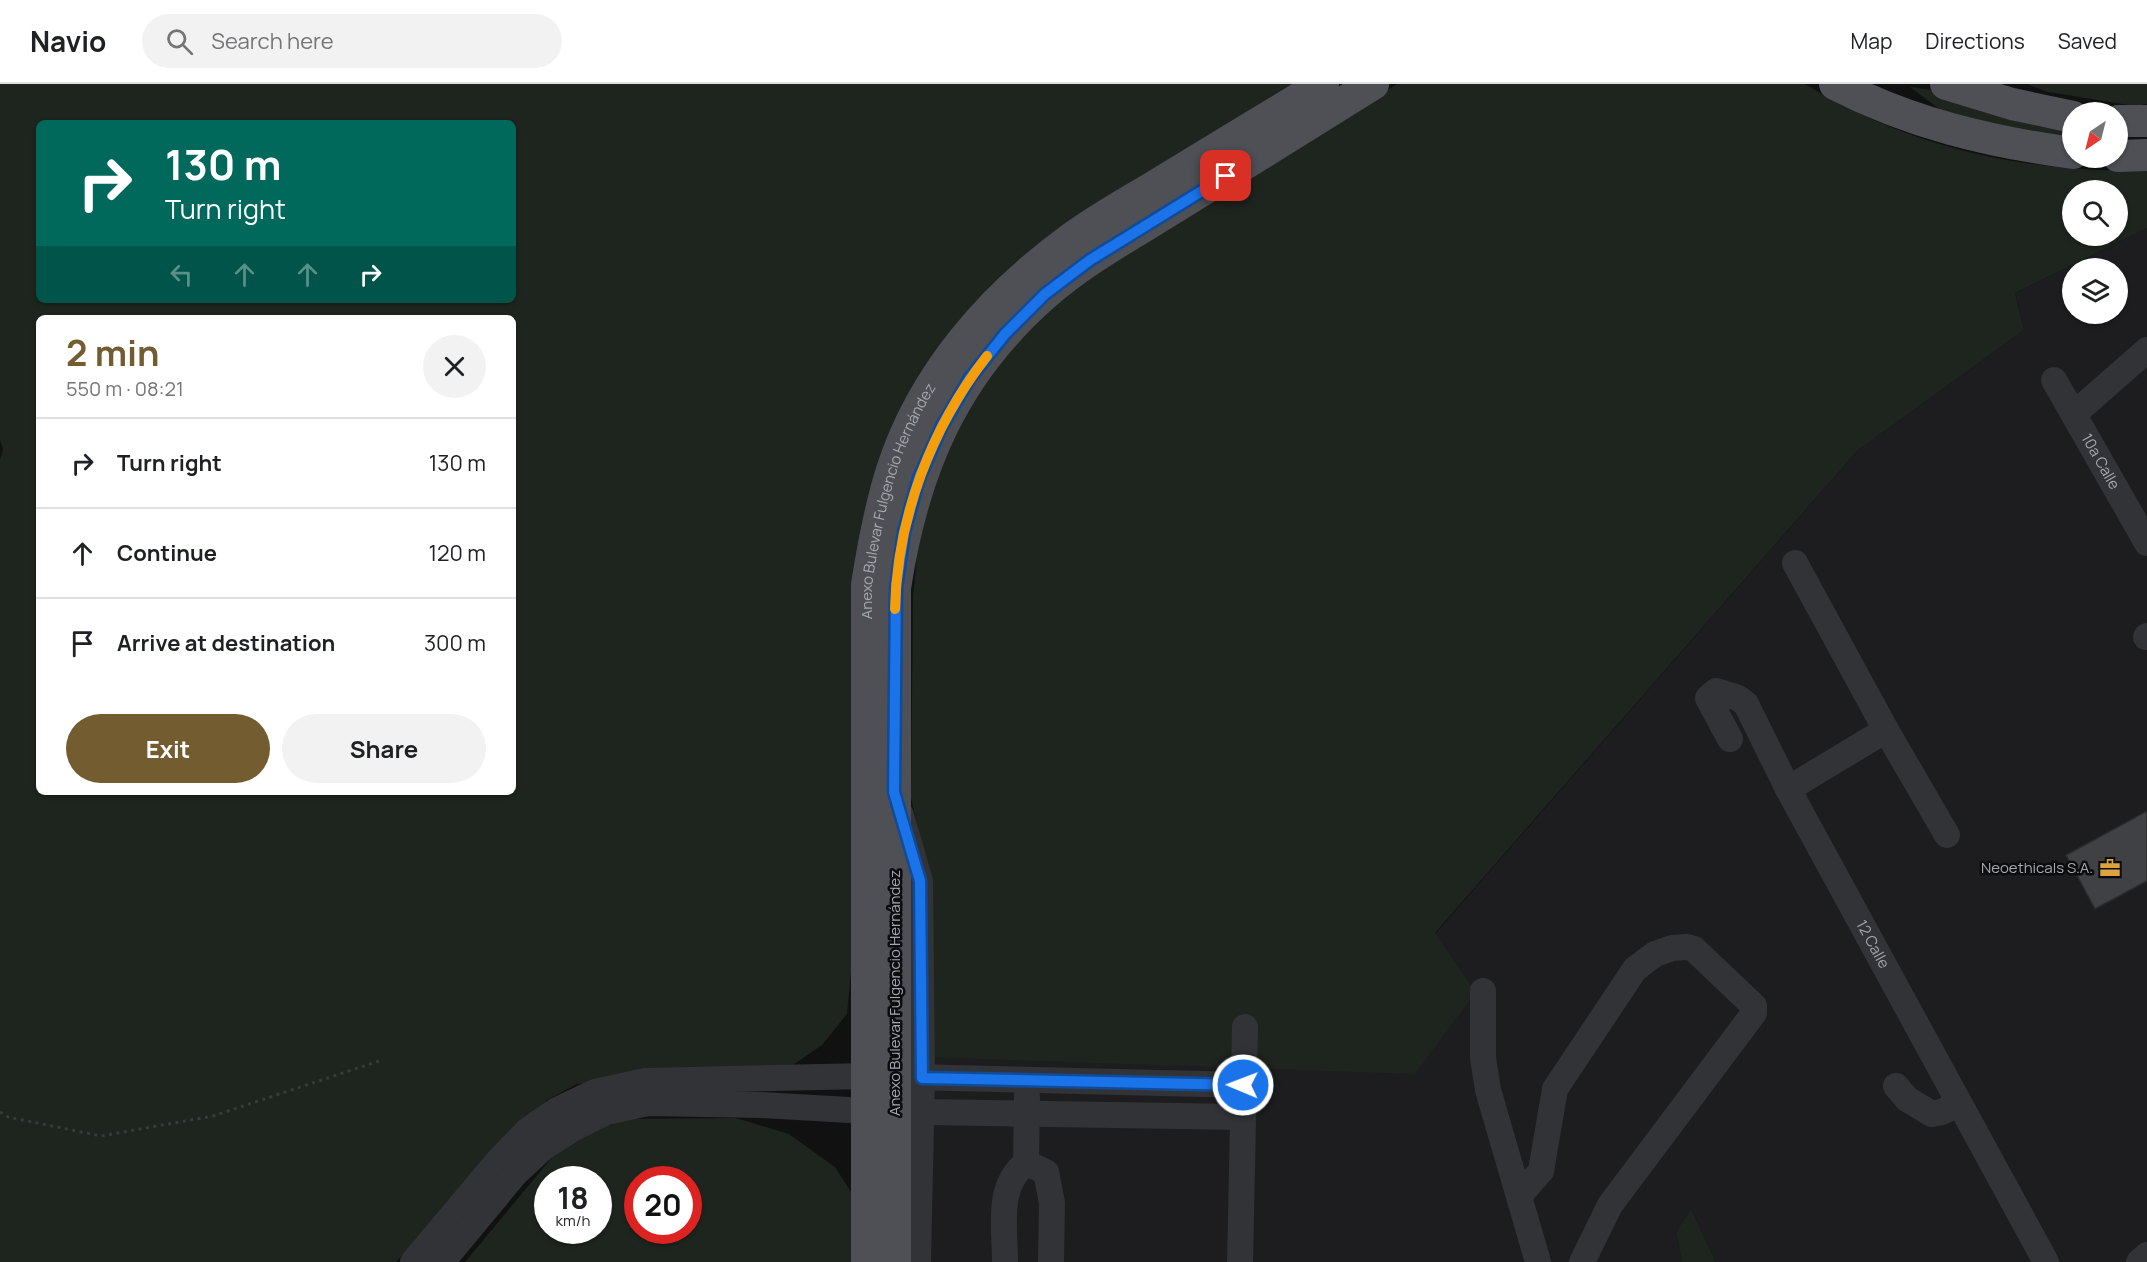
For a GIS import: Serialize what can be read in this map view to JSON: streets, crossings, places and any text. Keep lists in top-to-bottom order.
{
  "streets": {
    "main road": ["Anexo Bulevar Fulgencio Hernández"],
    "street": ["10a Calle", "12 Calle"]
  },
  "places": {
    "office": ["Neoethicals S.A."]
  },
  "north": "bottom left",
  "page": {
    "header": "Navio",
    "search": "Search here",
    "nav": ["Map", "Directions", "Saved"],
    "turn": ["130 m", "Turn right"],
    "heading": ["2 min", "550 m · 08:21"],
    "list": [
      {
        "name": "Turn right",
        "value": "130 m"
      },
      {
        "name": "Continue",
        "value": "120 m"
      },
      {
        "name": "Arrive at destination",
        "value": "300 m"
      }
    ],
    "buttons": ["Exit", "Share"],
    "speed": "18 km/h",
    "limit": "20"
  }
}
